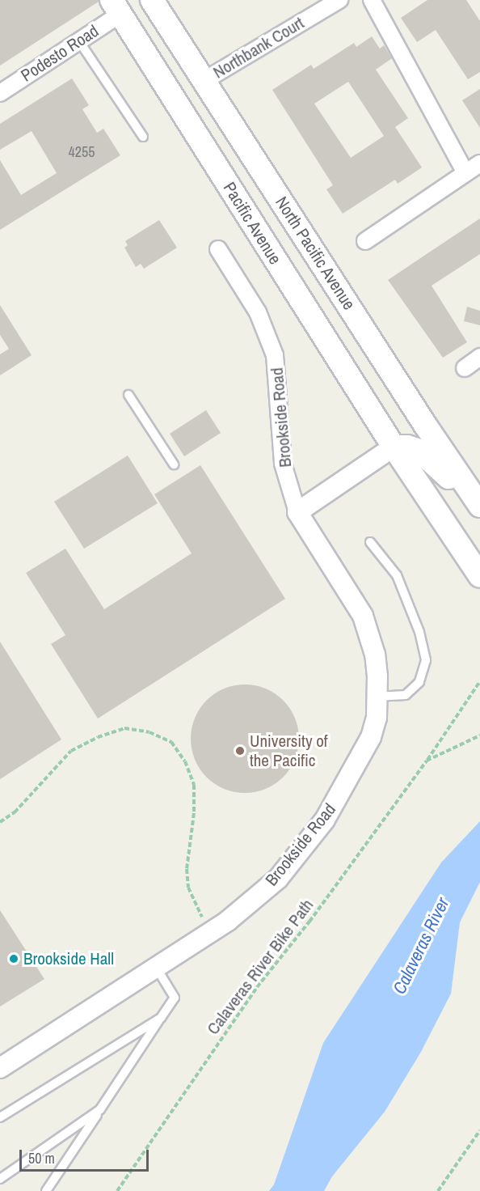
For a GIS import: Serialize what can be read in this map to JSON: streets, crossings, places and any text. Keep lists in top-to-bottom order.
{
  "streets": {
    "main road": ["Pacific Avenue", "North Pacific Avenue"],
    "street": ["Northbank Court", "Podesto Road", "Brookside Road"],
    "path": ["Calaveras River Bike Path"]
  },
  "crossings": [
    ["Northbank Court", "North Pacific Avenue"],
    ["Podesto Road", "Pacific Avenue"]
  ],
  "water": ["Calaveras River"],
  "places": ["University of the Pacific", "Brookside Hall"],
  "house_numbers": ["4255"],
  "scale_bar": "50 m"
}
